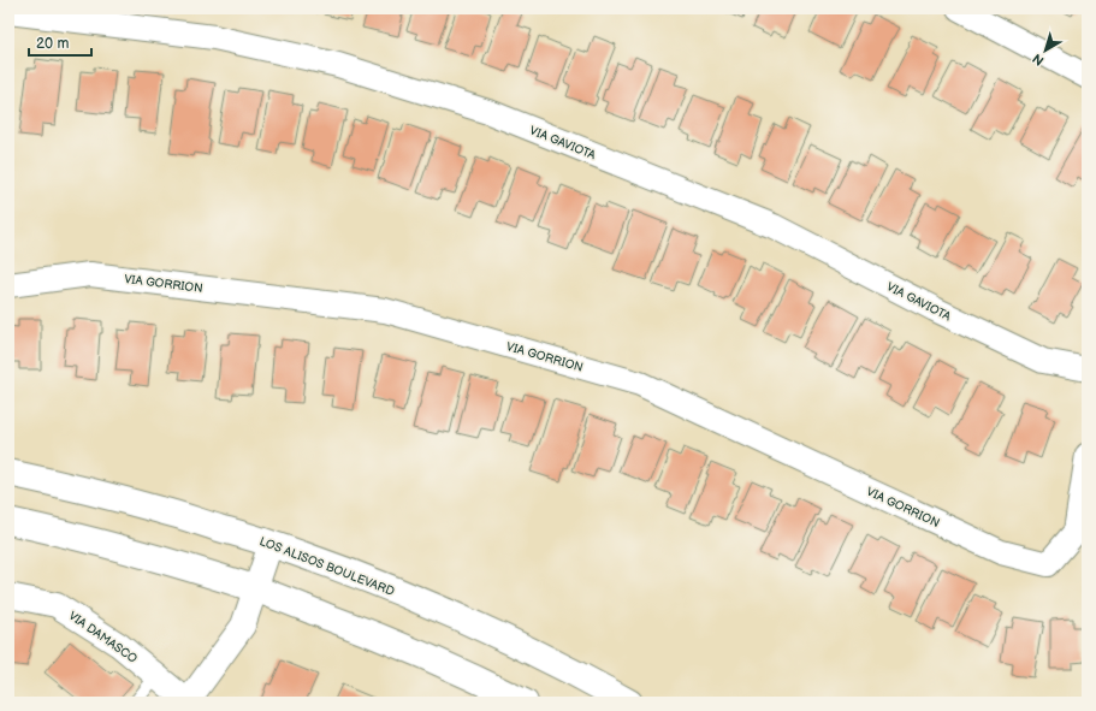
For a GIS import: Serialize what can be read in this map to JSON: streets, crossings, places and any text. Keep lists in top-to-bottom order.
{
  "streets": {
    "main road": ["LOS ALISOS BOULEVARD"],
    "street": ["VIA GAVIOTA", "VIA GORRION", "VIA DAMASCO"]
  },
  "crossings": [
    ["LOS ALISOS BOULEVARD", "VIA DAMASCO"]
  ],
  "scale_bar": "20 m",
  "north": "bottom left"
}
